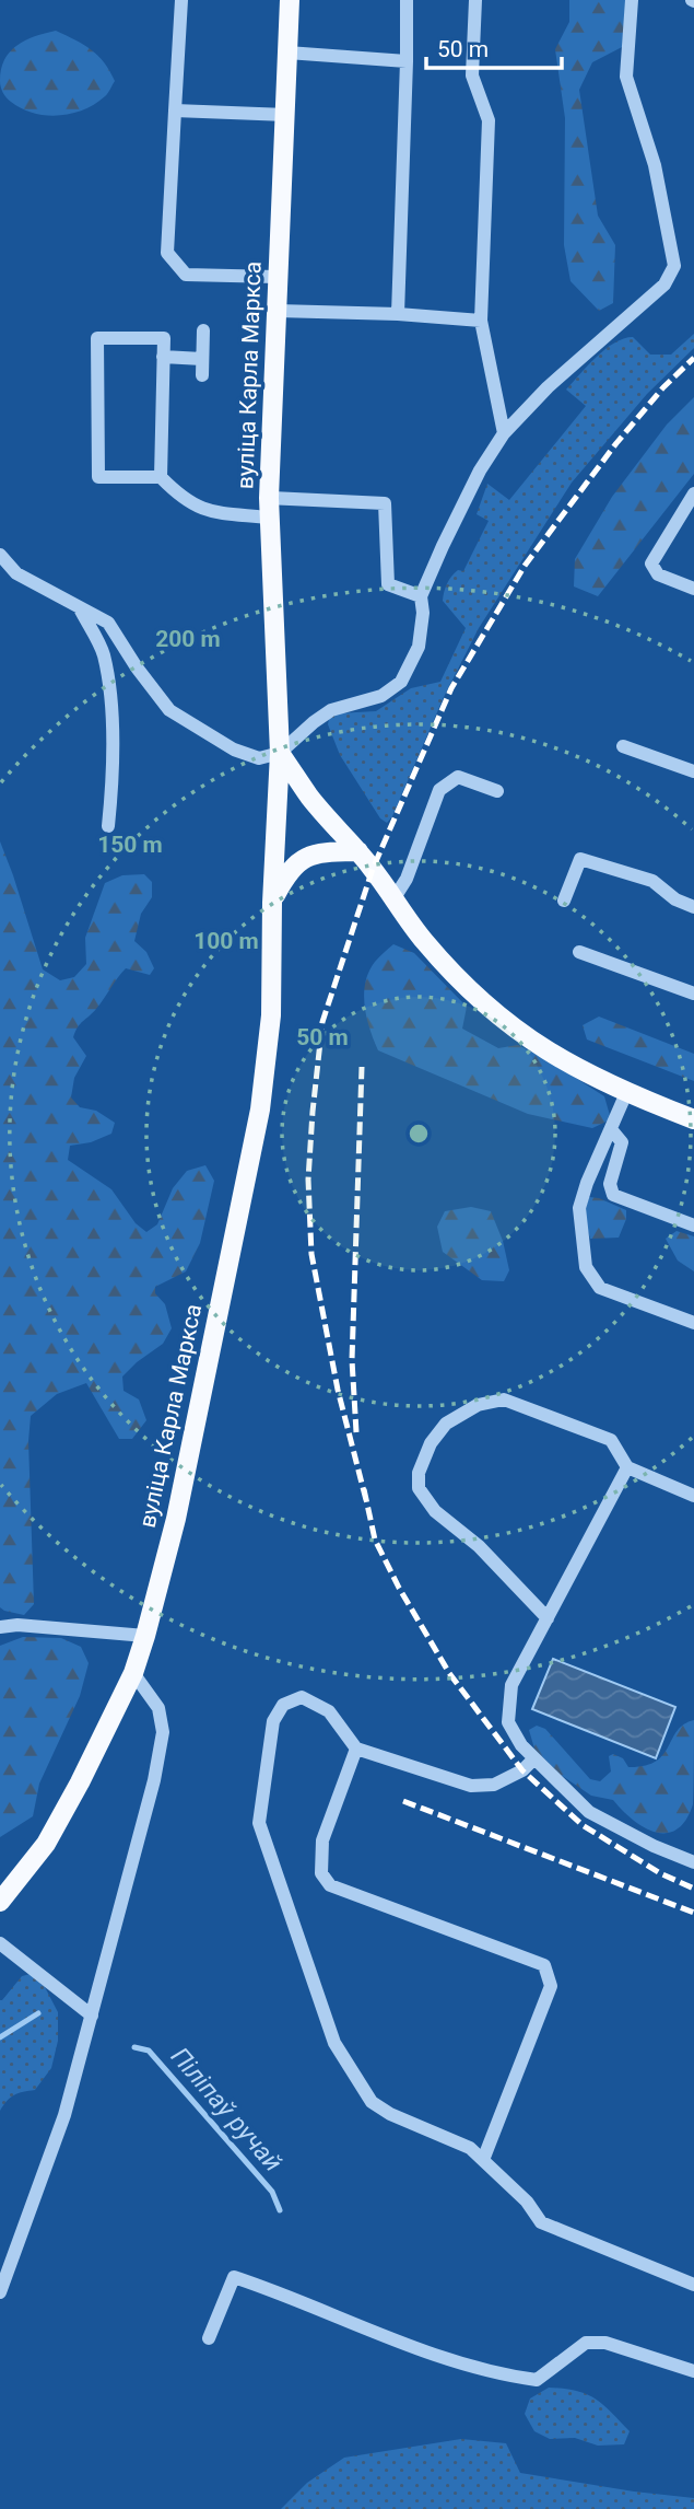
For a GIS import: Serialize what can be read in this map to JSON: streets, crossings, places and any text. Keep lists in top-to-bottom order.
{
  "streets": {
    "main road": ["вуліца Карла Маркса"]
  },
  "water": ["Піліпаў ручай"],
  "scale_bar": "50 m",
  "rings": [
    "200 m",
    "150 m",
    "100 m",
    "50 m"
  ]
}
